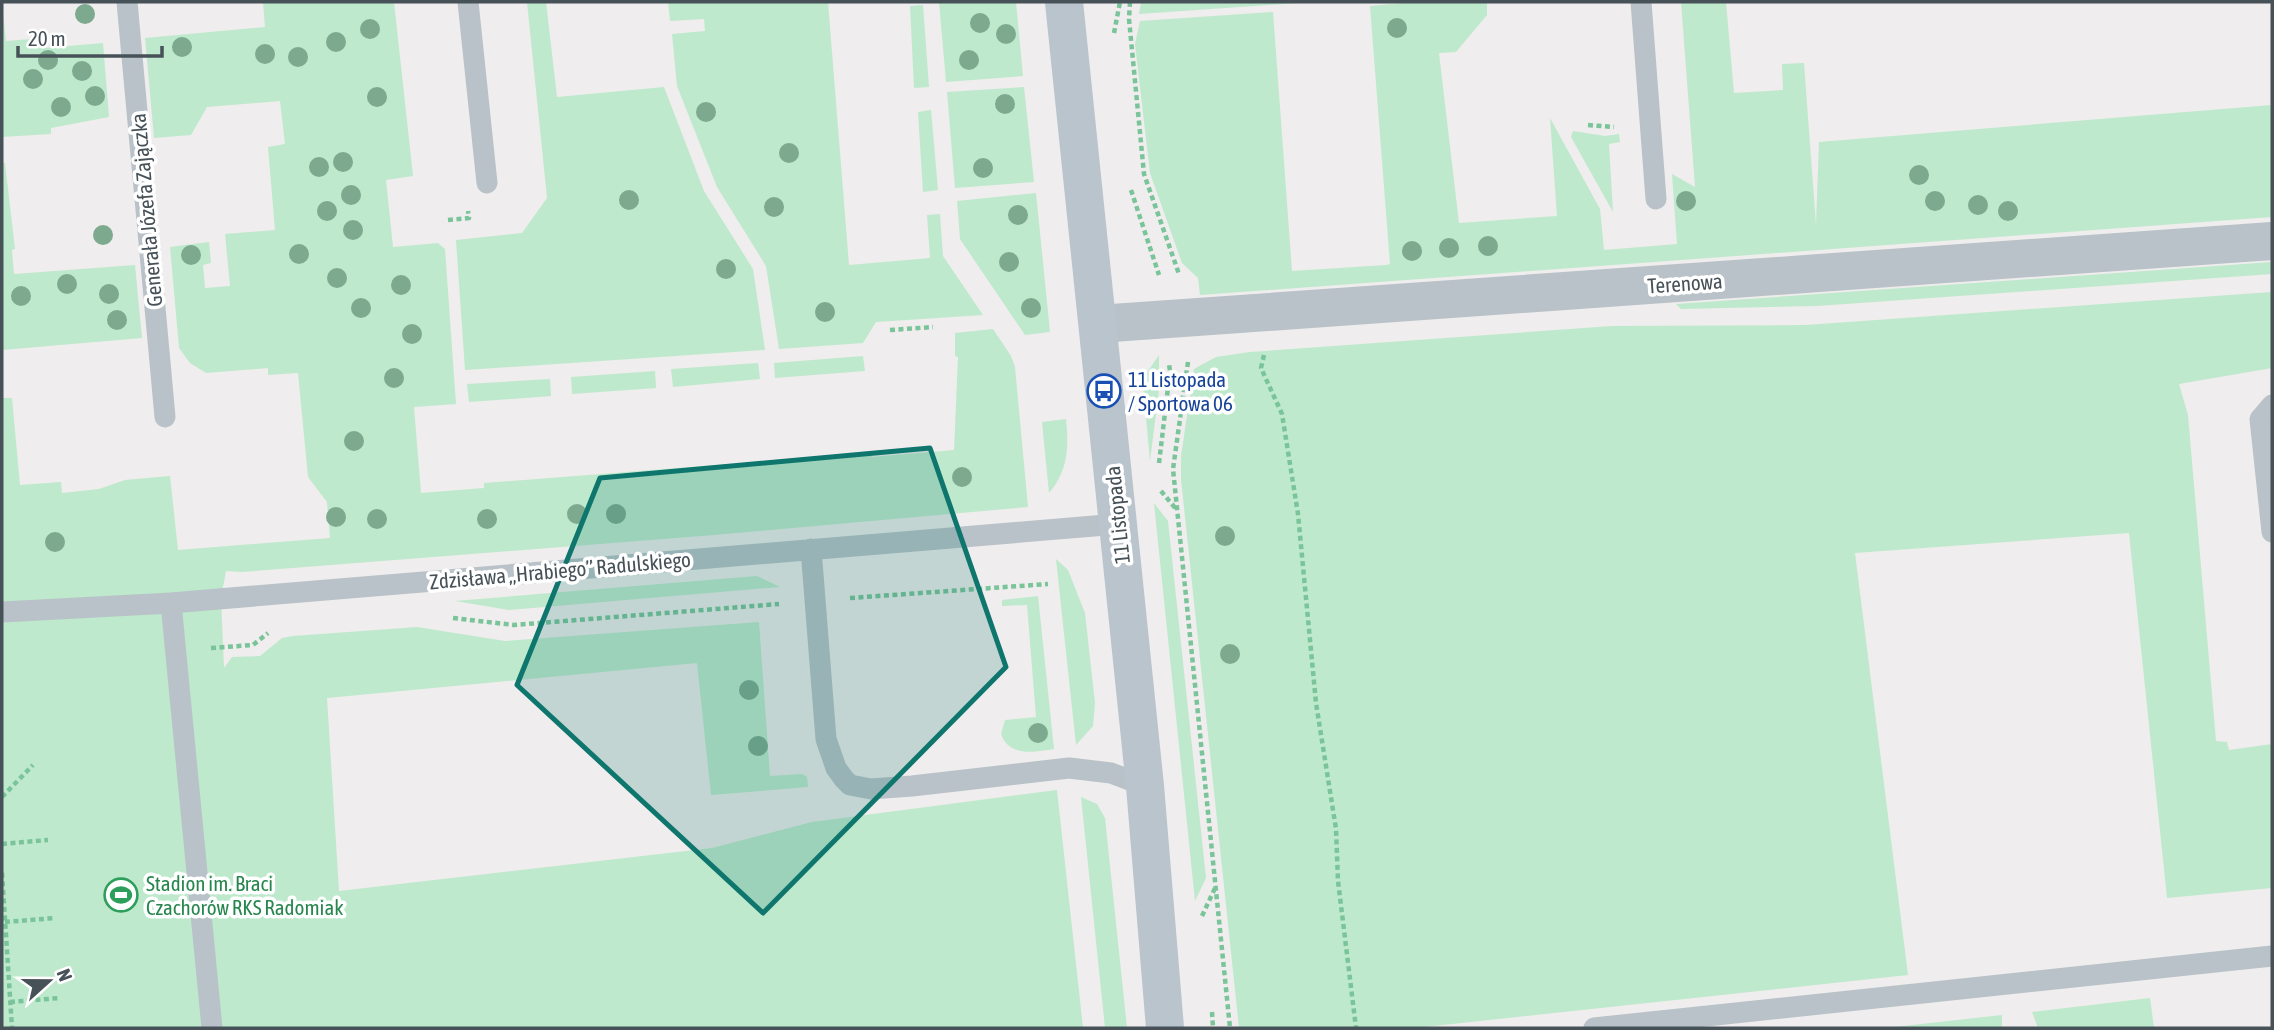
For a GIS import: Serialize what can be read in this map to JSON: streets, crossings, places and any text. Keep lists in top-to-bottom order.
{
  "streets": {
    "main road": ["11 Listopada"],
    "street": ["Terenowa"],
    "lane": ["Generała Józefa Zajączka", "Zdzisława „Hrabiego” Radulskiego"]
  },
  "crossings": [
    ["Terenowa", "11 Listopada"],
    ["11 Listopada", "Zdzisława „Hrabiego” Radulskiego"]
  ],
  "places": {
    "bus stop": ["11 Listopada / Sportowa 06"],
    "sports": ["Stadion im. Braci Czachorów RKS Radomiak"]
  },
  "scale_bar": "20 m",
  "north": "right"
}
